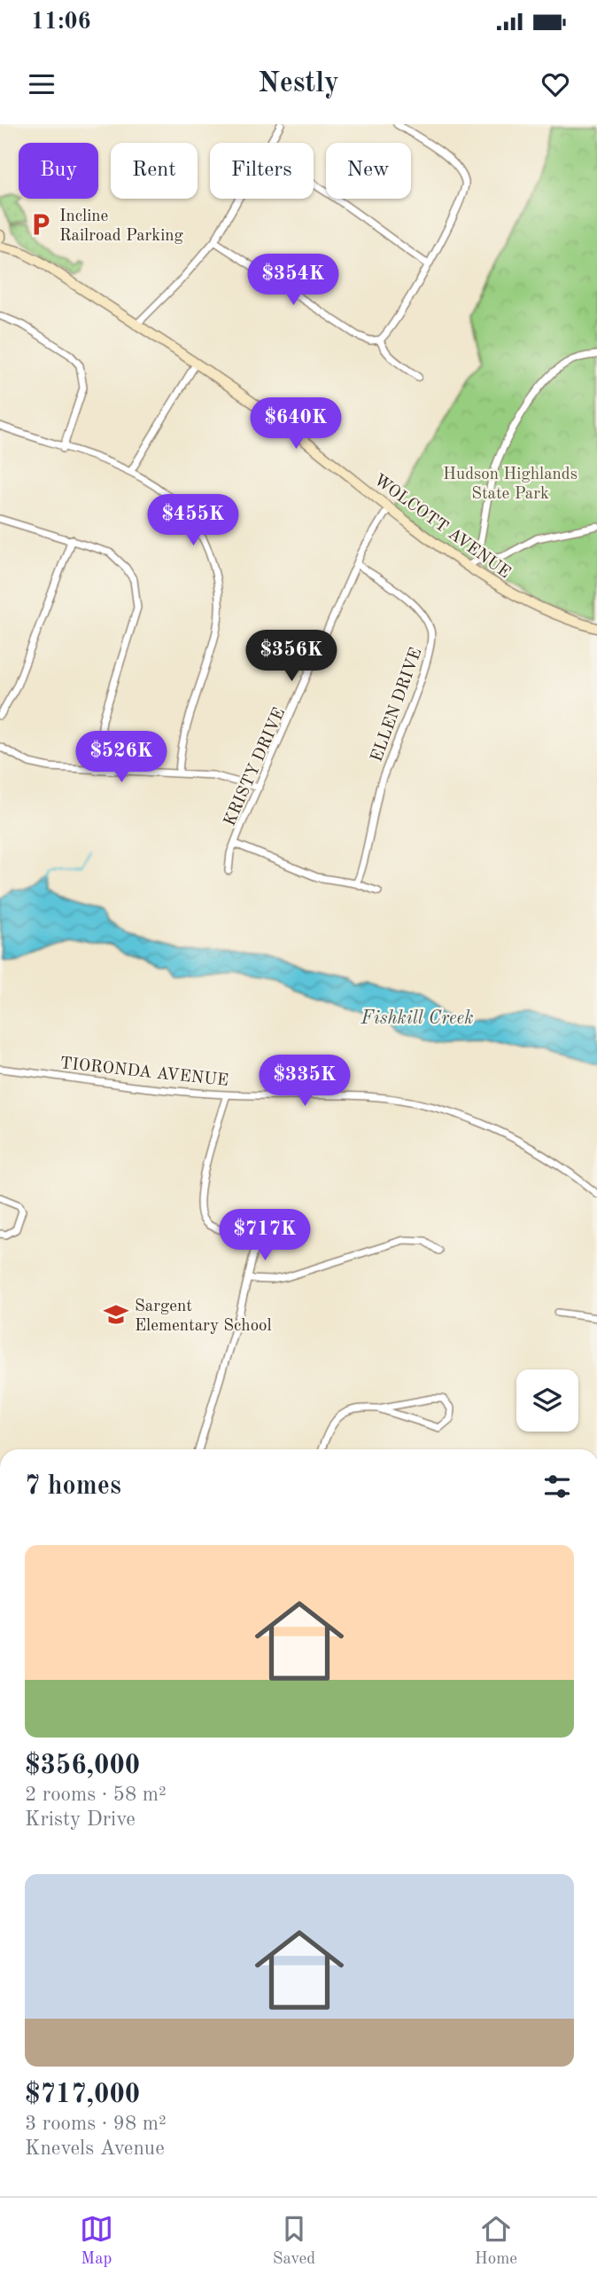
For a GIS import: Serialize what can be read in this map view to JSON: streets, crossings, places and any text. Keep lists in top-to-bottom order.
{
  "streets": {
    "main road": ["WOLCOTT AVENUE"],
    "street": ["ELLEN DRIVE", "KRISTY DRIVE", "TIORONDA AVENUE"]
  },
  "crossings": [
    ["WOLCOTT AVENUE", "KRISTY DRIVE"],
    ["ELLEN DRIVE", "KRISTY DRIVE"]
  ],
  "water": ["Fishkill Creek"],
  "parks": ["Hudson Highlands State Park"],
  "places": {
    "parking": ["Incline Railroad Parking"],
    "school or university": ["Sargent Elementary School"]
  },
  "page": {
    "status": "11:06",
    "header": "Nestly",
    "chip": [
      "Buy",
      "Rent",
      "Filters",
      "New"
    ],
    "price": [
      "$354K",
      "$640K",
      "$455K",
      "$356K",
      "$526K",
      "$335K",
      "$717K"
    ],
    "heading": "7 homes",
    "list": [
      {
        "name": "$356,000",
        "note": "2 rooms · 58 m² · Kristy Drive"
      },
      {
        "name": "$717,000",
        "note": "3 rooms · 98 m² · Knevels Avenue"
      }
    ],
    "tabs": ["Map", "Saved", "Home"]
  }
}
